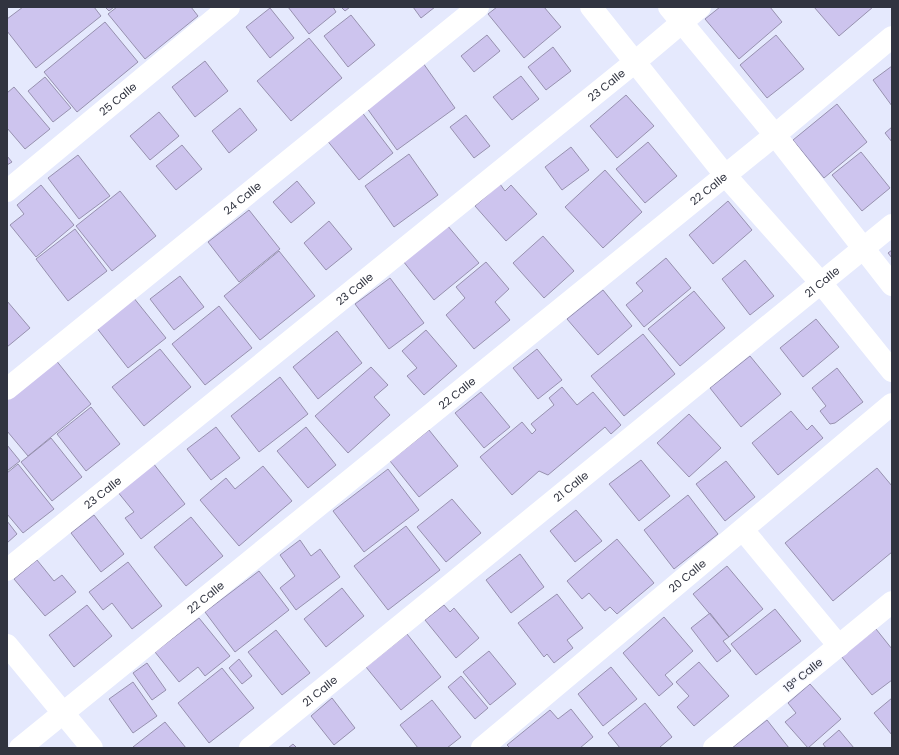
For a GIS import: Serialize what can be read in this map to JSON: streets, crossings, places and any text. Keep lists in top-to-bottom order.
{
  "streets": {
    "street": [
      "23 Calle",
      "25 Calle",
      "22 Calle",
      "24 Calle",
      "21 Calle",
      "20 Calle",
      "19ª Calle"
    ]
  }
}
